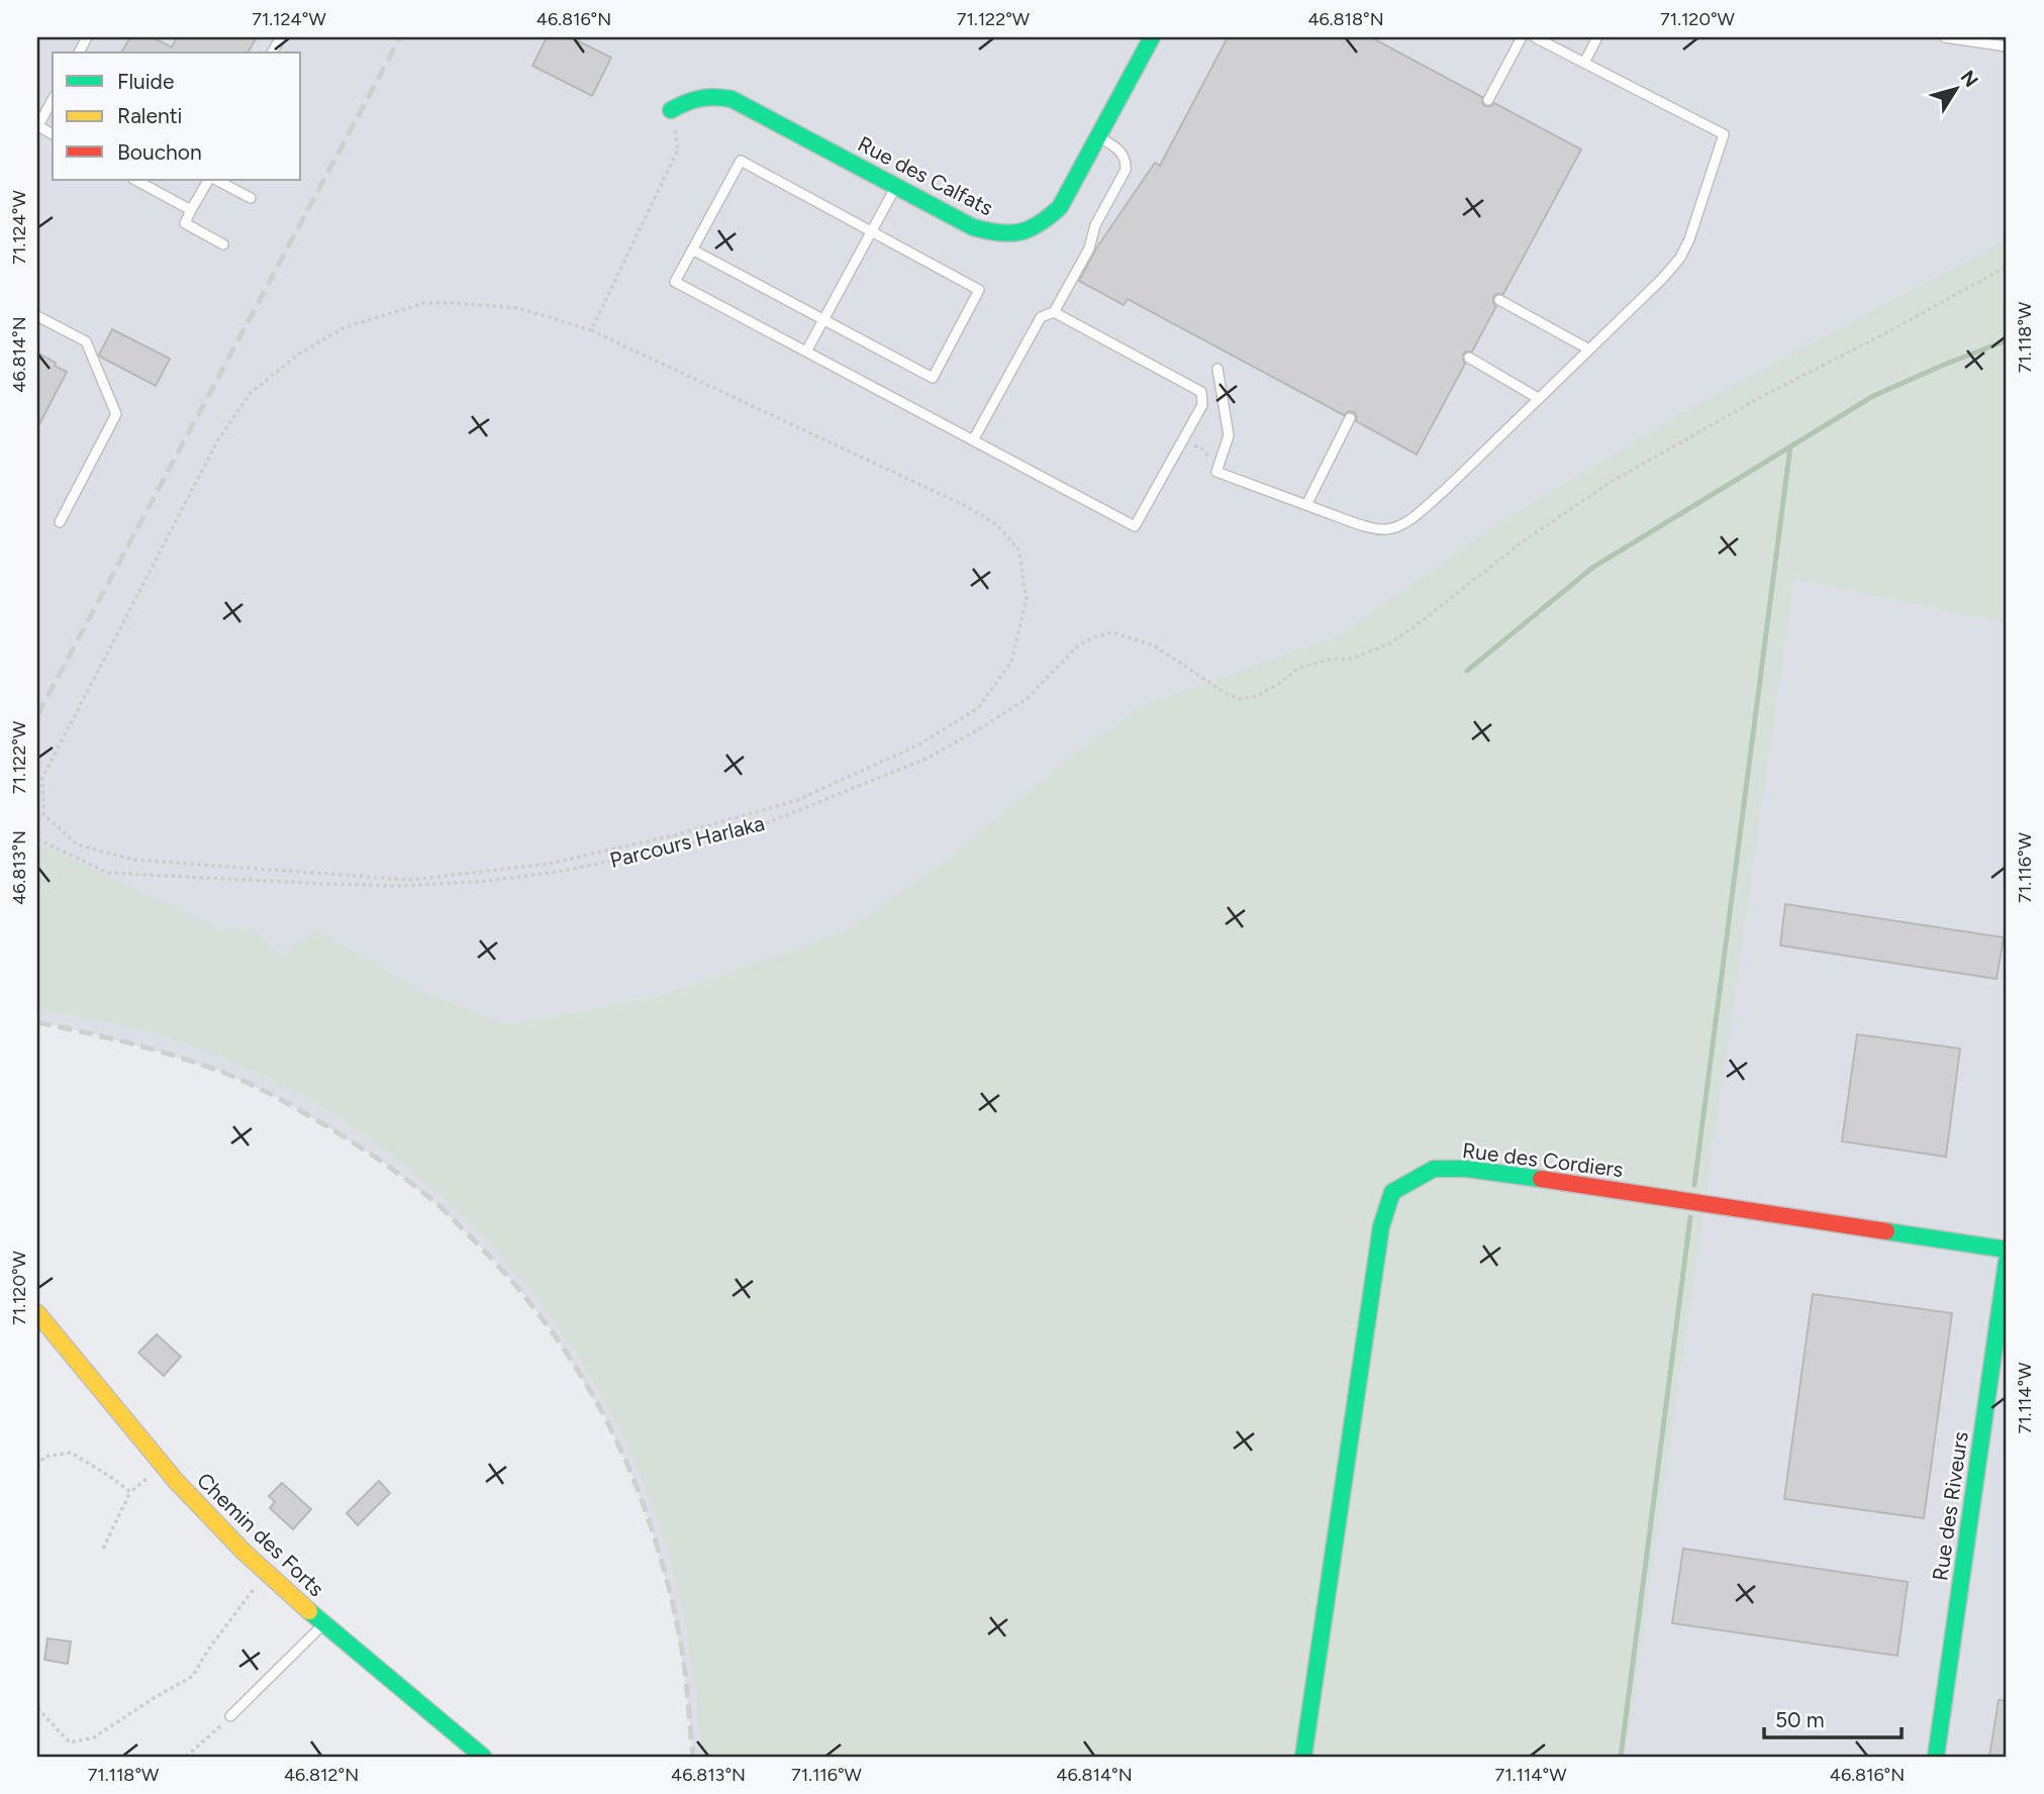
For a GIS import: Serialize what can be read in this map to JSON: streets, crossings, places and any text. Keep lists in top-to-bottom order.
{
  "streets": {
    "street": [
      "Rue des Calfats",
      "Rue des Cordiers",
      "Rue des Riveurs",
      "Chemin des Forts"
    ],
    "path": ["Parcours Harlaka"]
  },
  "legend": ["Fluide", "Ralenti", "Bouchon"],
  "scale_bar": "50 m",
  "north": "top right",
  "coordinates": [
    "71.124°W",
    "46.816°N",
    "71.122°W",
    "46.818°N",
    "71.120°W",
    "71.118°W",
    "46.814°N",
    "46.813°N",
    "71.116°W",
    "71.114°W",
    "46.812°N"
  ]
}
